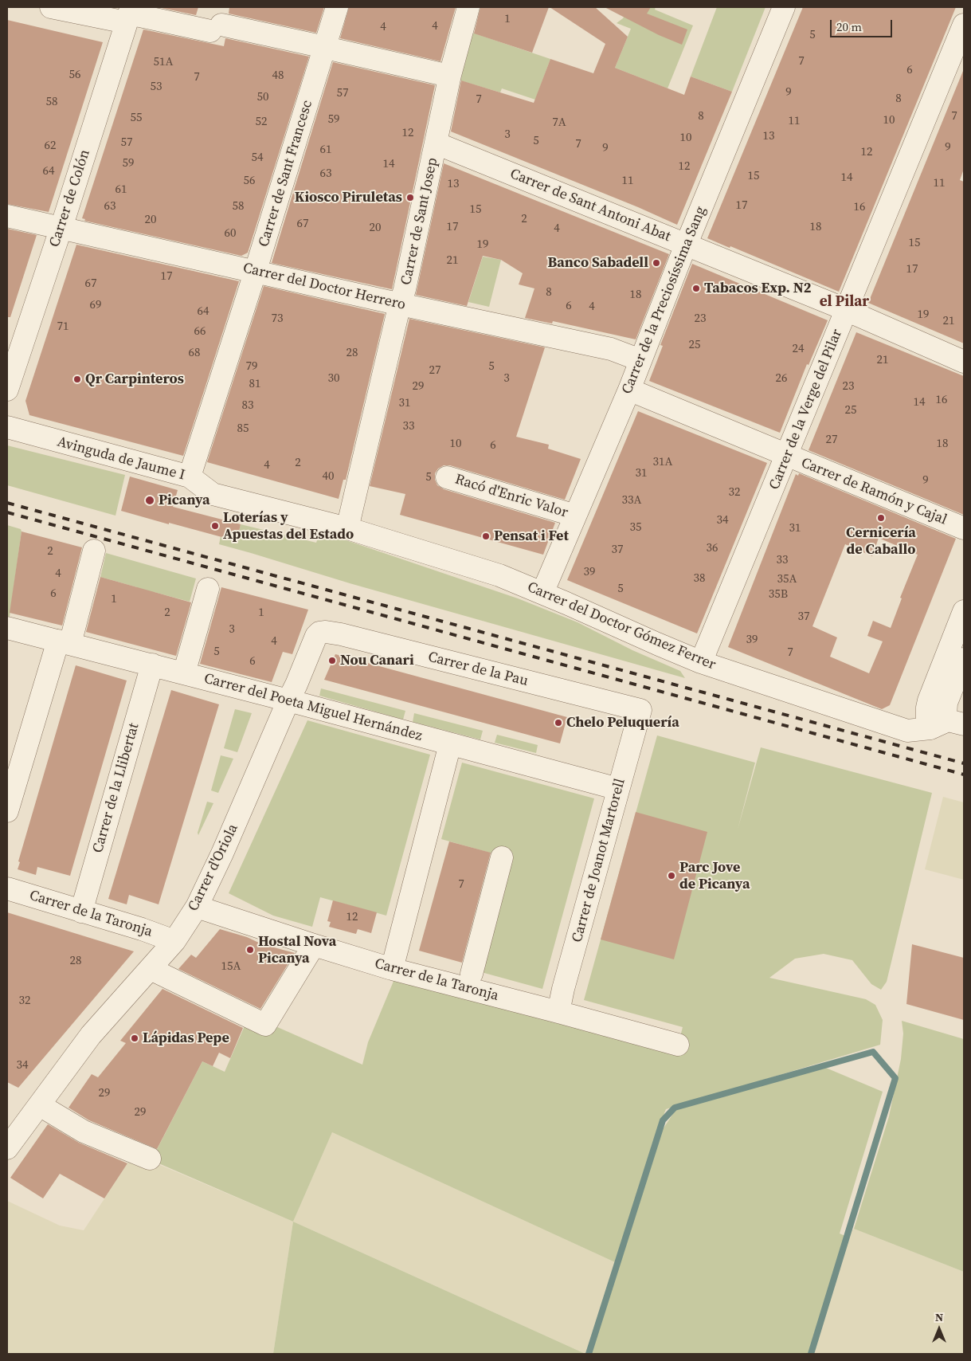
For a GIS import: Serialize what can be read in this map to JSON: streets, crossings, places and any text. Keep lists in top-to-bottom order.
{
  "streets": {
    "street": [
      "Carrer de Sant Francesc",
      "Carrer de Colón",
      "Carrer de Sant Antoni Abat",
      "Carrer de Sant Josep",
      "Carrer del Doctor Herrero",
      "Carrer de la Preciosíssima Sang",
      "Carrer de la Verge del Pilar",
      "Avinguda de Jaume I",
      "Carrer de Ramón y Cajal",
      "Racó d'Enric Valor",
      "Carrer del Doctor Gómez Ferrer",
      "Carrer de la Pau",
      "Carrer del Poeta Miguel Hernández",
      "Carrer de la Llibertat",
      "Carrer de Joanot Martorell",
      "Carrer d'Oriola",
      "Carrer de la Taronja"
    ]
  },
  "crossings": [
    ["Carrer de Sant Francesc", "Carrer del Doctor Herrero"],
    ["Carrer de Sant Francesc", "Avinguda de Jaume I"],
    ["Carrer de Colón", "Carrer del Doctor Herrero"],
    ["Carrer de Sant Antoni Abat", "Carrer de Sant Josep"],
    ["Carrer de Sant Antoni Abat", "Carrer de la Preciosíssima Sang"],
    ["Carrer de Sant Antoni Abat", "Carrer de la Verge del Pilar"],
    ["Carrer de Sant Josep", "Carrer del Doctor Herrero"],
    ["Carrer de Sant Josep", "Avinguda de Jaume I"],
    ["Carrer de Sant Josep", "Carrer del Doctor Gómez Ferrer"],
    ["Carrer del Doctor Herrero", "Carrer de la Preciosíssima Sang"],
    ["Carrer de la Preciosíssima Sang", "Carrer de Ramón y Cajal"],
    ["Carrer de la Preciosíssima Sang", "Racó d'Enric Valor"],
    ["Carrer de la Preciosíssima Sang", "Carrer del Doctor Gómez Ferrer"],
    ["Carrer de la Verge del Pilar", "Carrer de Ramón y Cajal"],
    ["Carrer de la Verge del Pilar", "Carrer del Doctor Gómez Ferrer"],
    ["Avinguda de Jaume I", "Carrer del Doctor Gómez Ferrer"],
    ["Carrer de la Pau", "Carrer de Joanot Martorell"],
    ["Carrer de la Pau", "Carrer d'Oriola"],
    ["Carrer del Poeta Miguel Hernández", "Carrer de la Llibertat"],
    ["Carrer del Poeta Miguel Hernández", "Carrer de Joanot Martorell"],
    ["Carrer del Poeta Miguel Hernández", "Carrer d'Oriola"],
    ["Carrer de la Llibertat", "Carrer de la Taronja"],
    ["Carrer de Joanot Martorell", "Carrer de la Taronja"],
    ["Carrer d'Oriola", "Carrer de la Taronja"]
  ],
  "districts": ["el Pilar"],
  "places": [
    "Kiosco Piruletas",
    "Banco Sabadell",
    "Tabacos Exp. N2",
    "Qr Carpinteros",
    "Picanya",
    "Cernicería de Caballo",
    "Loterías y Apuestas del Estado",
    "Pensat i Fet",
    "Nou Canari",
    "Chelo Peluquería",
    "Parc Jove de Picanya",
    "Hostal Nova Picanya",
    "Lápidas Pepe"
  ],
  "house_numbers": [
    "1",
    "4",
    "4",
    "5",
    "7",
    "51A",
    "6",
    "56",
    "48",
    "7",
    "53",
    "9",
    "57",
    "50",
    "8",
    "7",
    "58",
    "8",
    "7",
    "55",
    "59",
    "10",
    "11",
    "52",
    "7A",
    "12",
    "3",
    "13",
    "10",
    "5",
    "57",
    "7",
    "62",
    "9",
    "9",
    "61",
    "12",
    "54",
    "59",
    "14",
    "12",
    "64",
    "63",
    "15",
    "14",
    "56",
    "11",
    "11",
    "13",
    "61",
    "17",
    "63",
    "58",
    "16",
    "15",
    "2",
    "20",
    "67",
    "17",
    "18",
    "20",
    "4",
    "60",
    "15",
    "19",
    "21",
    "17",
    "17",
    "67",
    "8",
    "18",
    "69",
    "6",
    "4",
    "64",
    "19",
    "73",
    "23",
    "21",
    "71",
    "66",
    "25",
    "24",
    "68",
    "28",
    "21",
    "79",
    "5",
    "27",
    "30",
    "3",
    "26",
    "81",
    "29",
    "23",
    "16",
    "14",
    "31",
    "83",
    "25",
    "33",
    "85",
    "27",
    "10",
    "18",
    "6",
    "31A",
    "2",
    "4",
    "31",
    "40",
    "5",
    "9",
    "32",
    "33A",
    "34",
    "35",
    "31",
    "36",
    "37",
    "2",
    "33",
    "39",
    "4",
    "38",
    "35A",
    "5",
    "6",
    "35B",
    "1",
    "2",
    "1",
    "37",
    "3",
    "39",
    "4",
    "5",
    "7",
    "6",
    "7",
    "12",
    "28",
    "15A",
    "32",
    "34",
    "29",
    "29"
  ],
  "scale_bar": "20 m",
  "north": "top"
}
